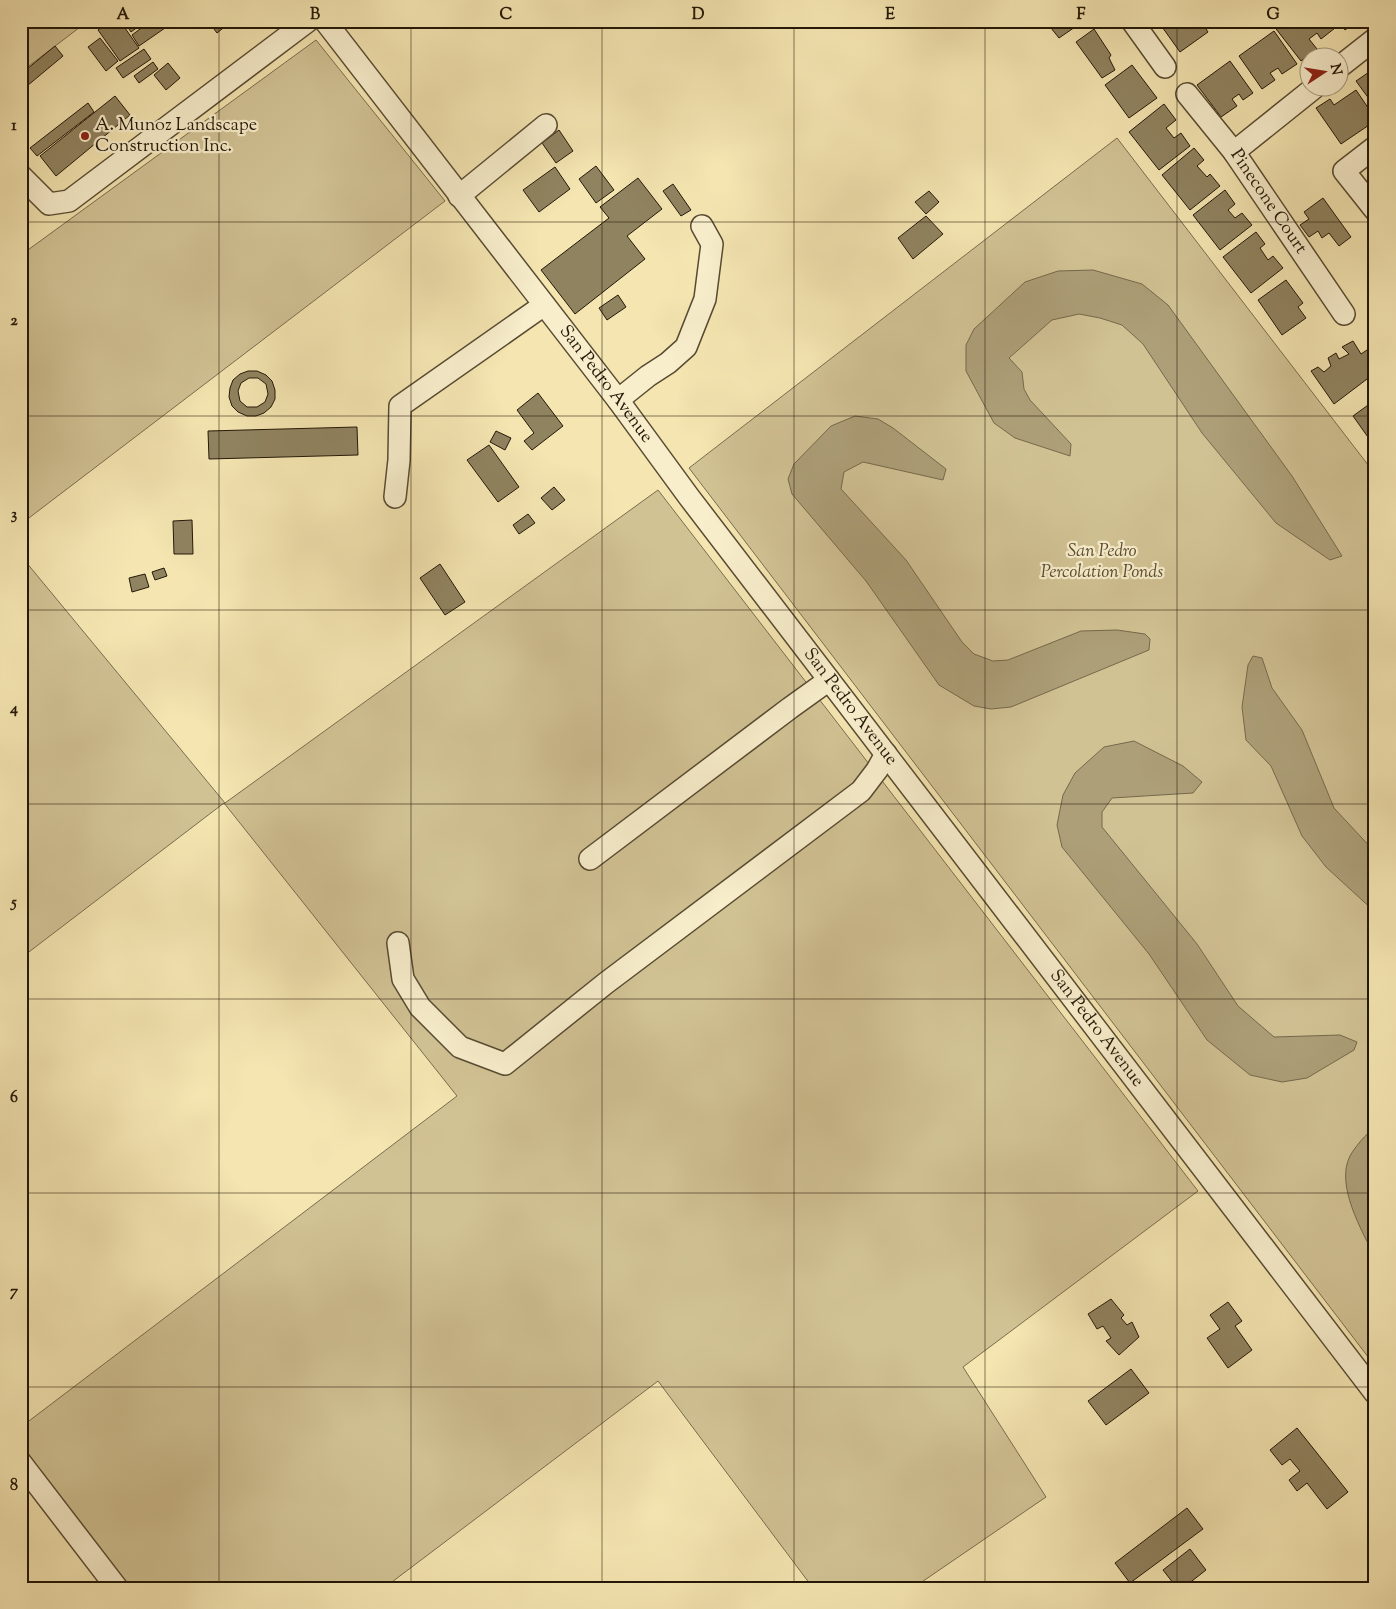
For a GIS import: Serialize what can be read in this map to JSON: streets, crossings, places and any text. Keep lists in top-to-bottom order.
{
  "streets": {
    "street": ["Pinecone Court", "San Pedro Avenue"]
  },
  "parks": ["San Pedro Percolation Ponds"],
  "places": ["A. Munoz Landscape Construction Inc."],
  "north": "right",
  "grid": {
    "columns": [
      "A",
      "B",
      "C",
      "D",
      "E",
      "F",
      "G"
    ],
    "rows": [
      "1",
      "2",
      "3",
      "4",
      "5",
      "6",
      "7",
      "8"
    ]
  }
}
